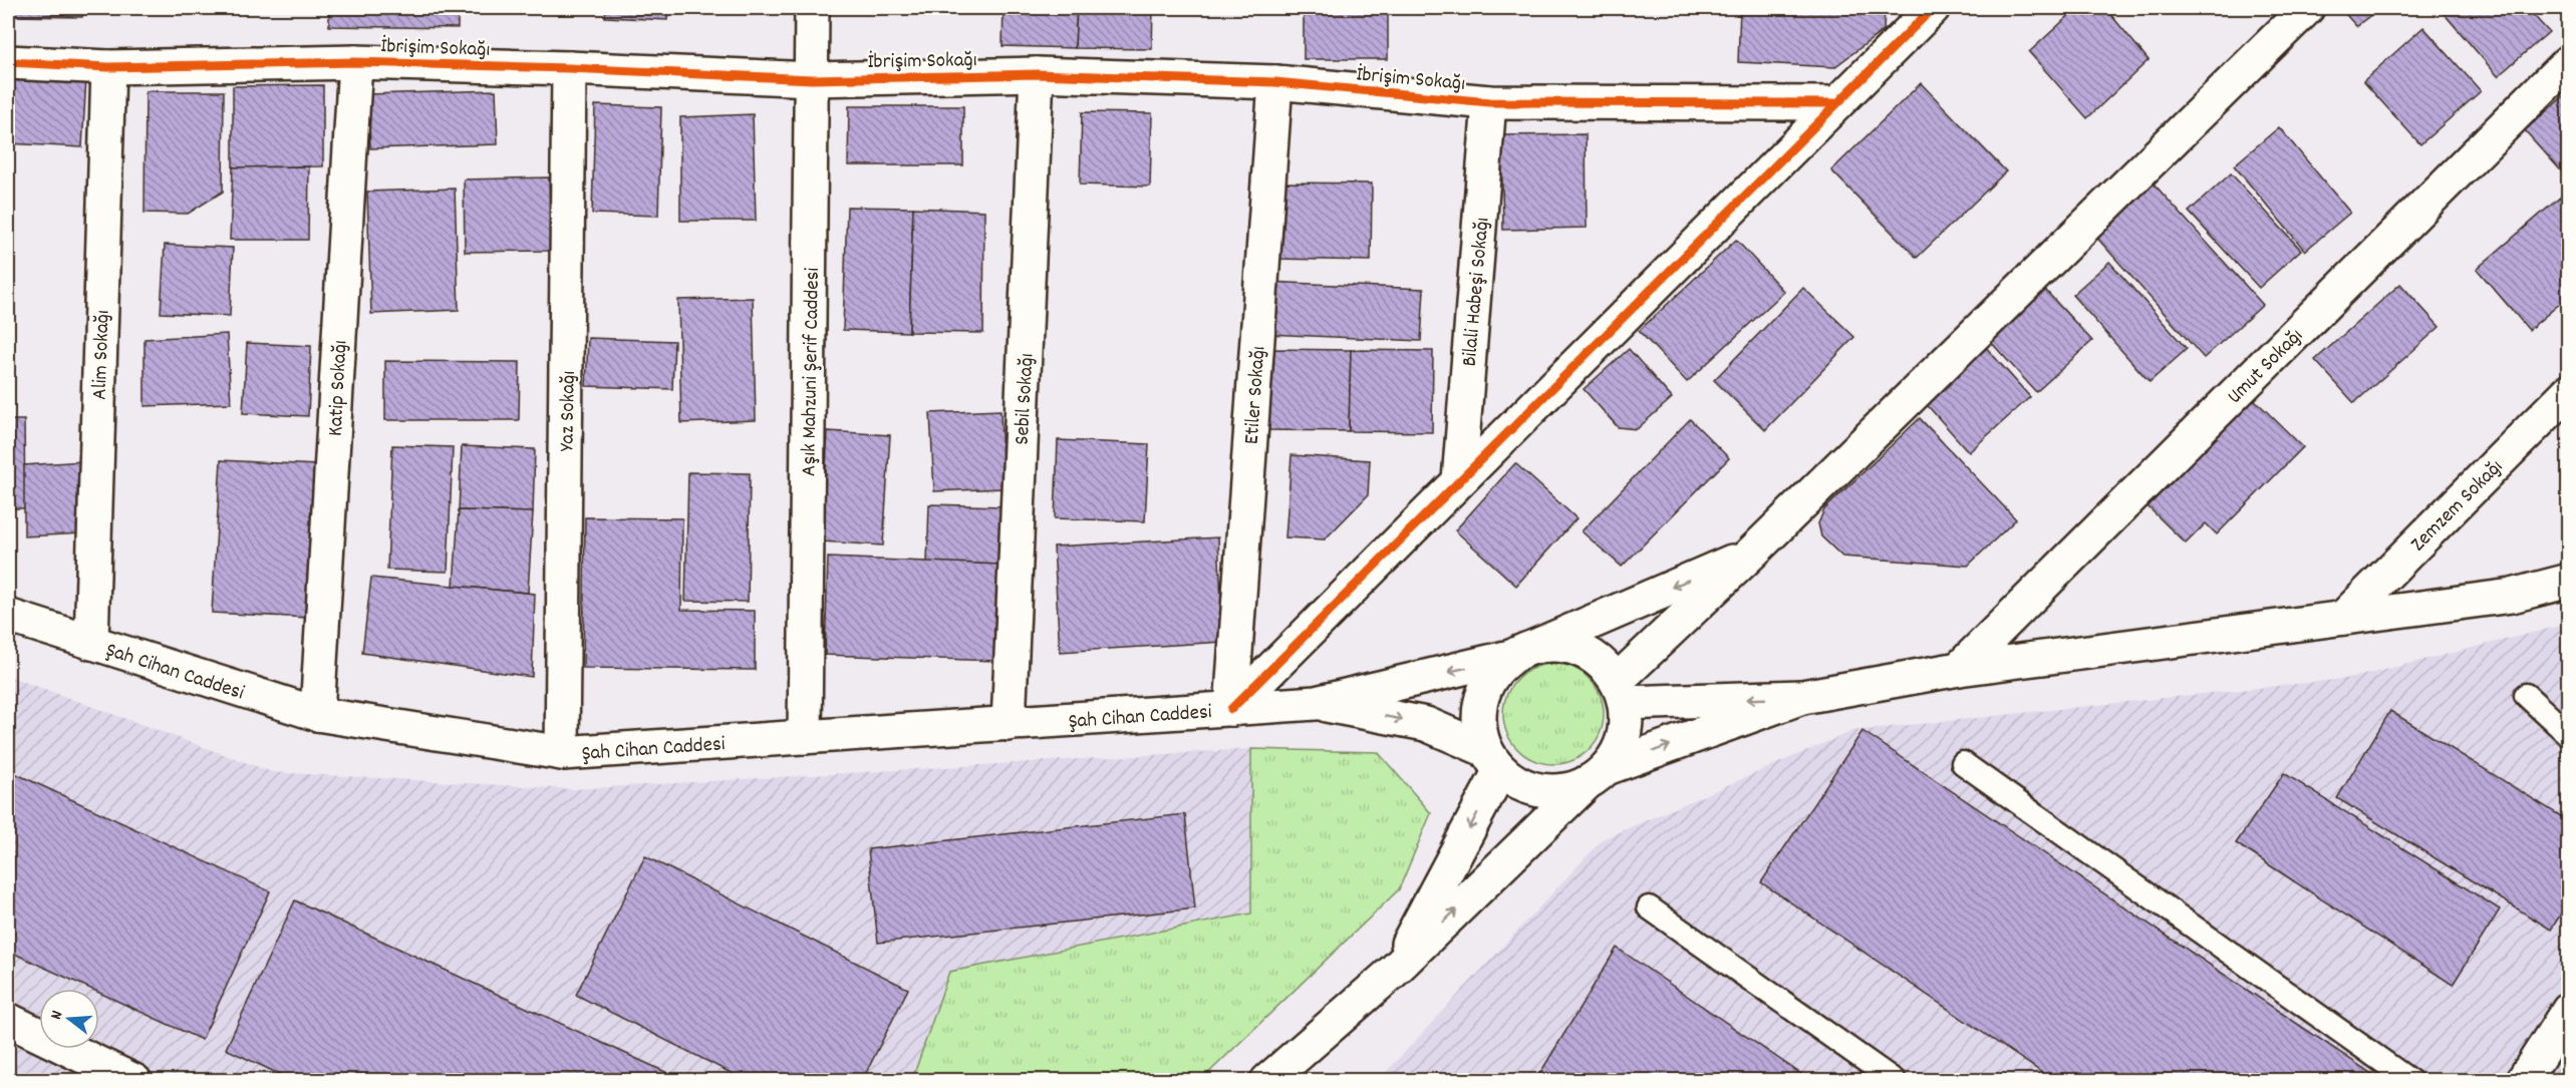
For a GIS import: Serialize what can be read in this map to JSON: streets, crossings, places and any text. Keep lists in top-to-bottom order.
{
  "streets": {
    "street": [
      "İbrişim Sokağı",
      "Bilali Habeşi Sokağı",
      "Alim Sokağı",
      "Umut Sokağı",
      "Aşık Mahzuni Şerif Caddesi",
      "Katip Sokağı",
      "Etiler Sokağı",
      "Sebil Sokağı",
      "Yaz Sokağı",
      "Zemzem Sokağı",
      "Şah Cihan Caddesi"
    ]
  },
  "crossings": [
    ["İbrişim Sokağı", "Bilali Habeşi Sokağı"],
    ["İbrişim Sokağı", "Alim Sokağı"],
    ["İbrişim Sokağı", "Aşık Mahzuni Şerif Caddesi"],
    ["İbrişim Sokağı", "Katip Sokağı"],
    ["İbrişim Sokağı", "Etiler Sokağı"],
    ["İbrişim Sokağı", "Sebil Sokağı"],
    ["İbrişim Sokağı", "Yaz Sokağı"],
    ["Alim Sokağı", "Şah Cihan Caddesi"],
    ["Aşık Mahzuni Şerif Caddesi", "Şah Cihan Caddesi"],
    ["Katip Sokağı", "Şah Cihan Caddesi"],
    ["Etiler Sokağı", "Şah Cihan Caddesi"],
    ["Sebil Sokağı", "Şah Cihan Caddesi"],
    ["Yaz Sokağı", "Şah Cihan Caddesi"]
  ],
  "north": "left"
}
